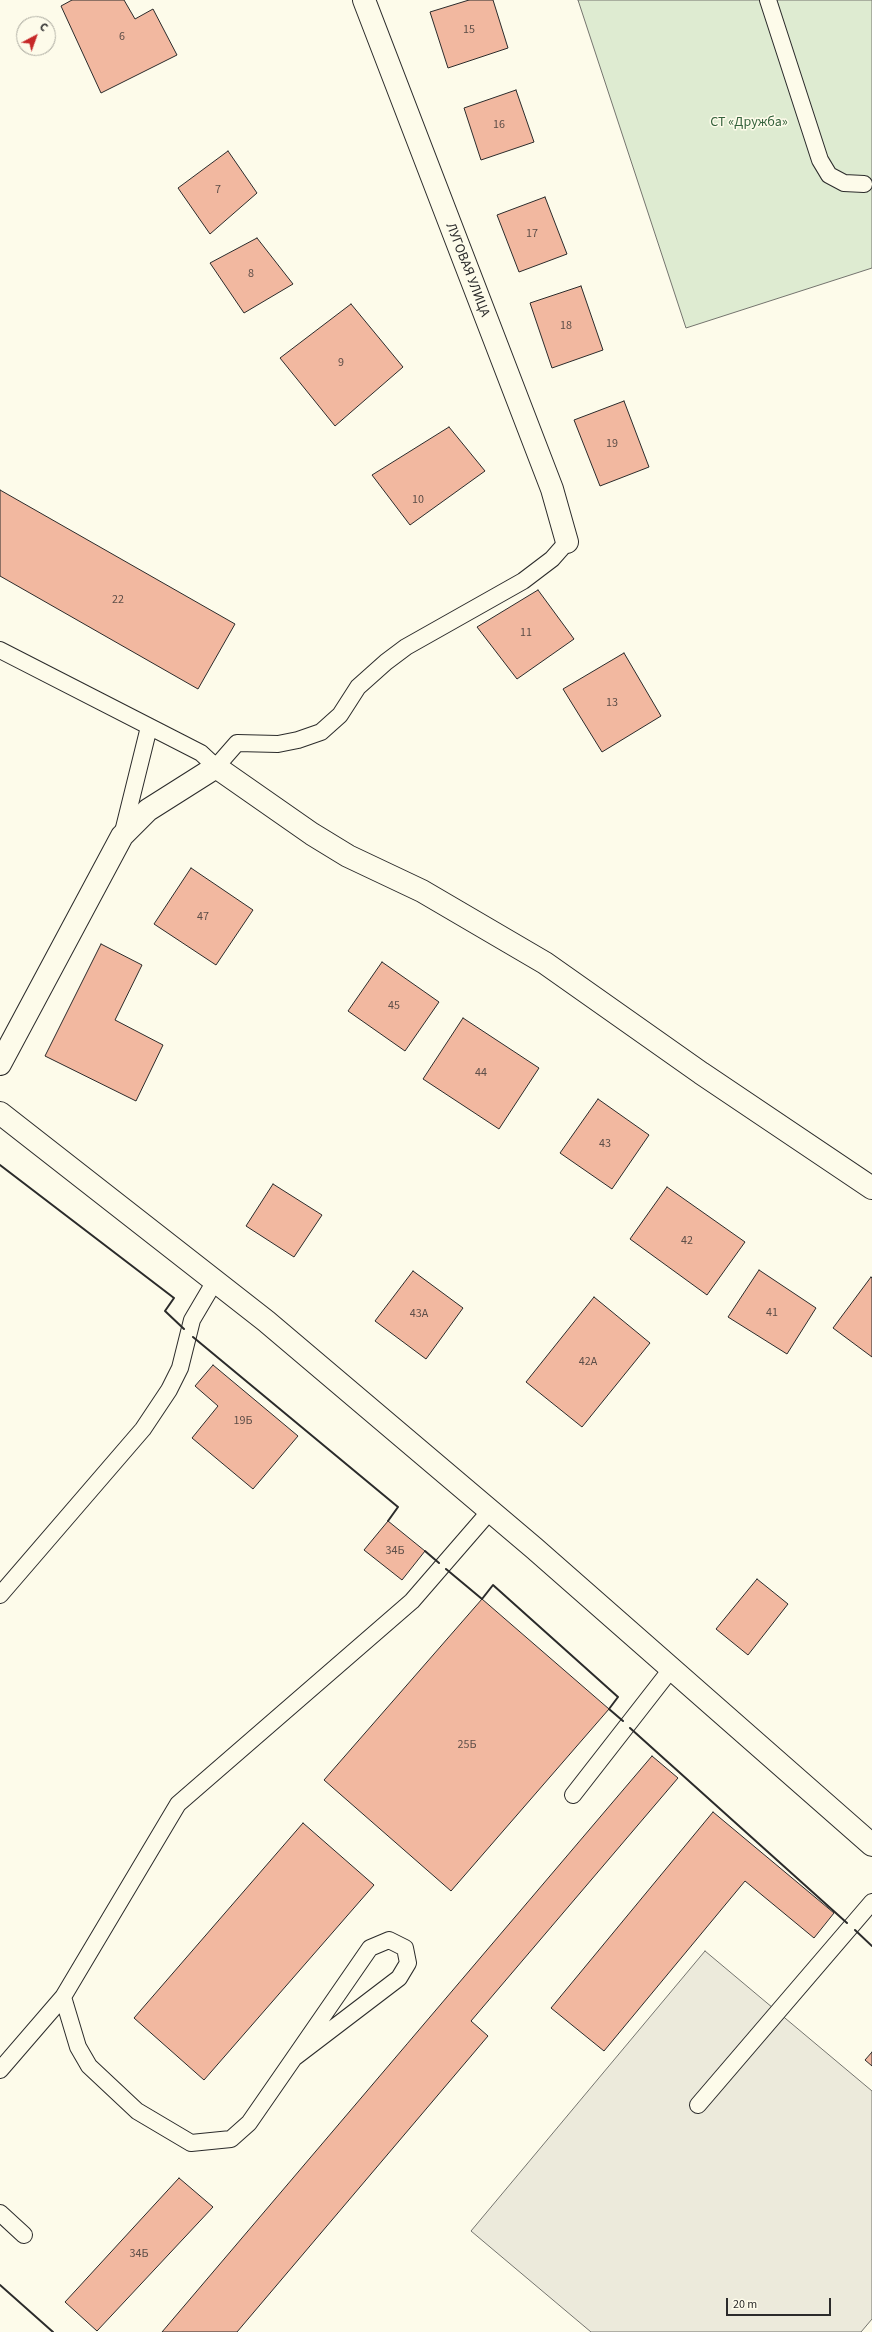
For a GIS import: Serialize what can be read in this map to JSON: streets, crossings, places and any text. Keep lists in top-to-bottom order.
{
  "streets": {
    "street": ["ЛУГОВАЯ УЛИЦА"]
  },
  "parks": ["СТ «Дружба»"],
  "house_numbers": [
    "15",
    "6",
    "16",
    "7",
    "17",
    "8",
    "18",
    "9",
    "19",
    "10",
    "22",
    "11",
    "13",
    "47",
    "45",
    "44",
    "43",
    "42",
    "41",
    "43А",
    "42А",
    "19Б",
    "34Б",
    "25Б",
    "34Б"
  ],
  "scale_bar": "20 m",
  "north": "top right"
}
